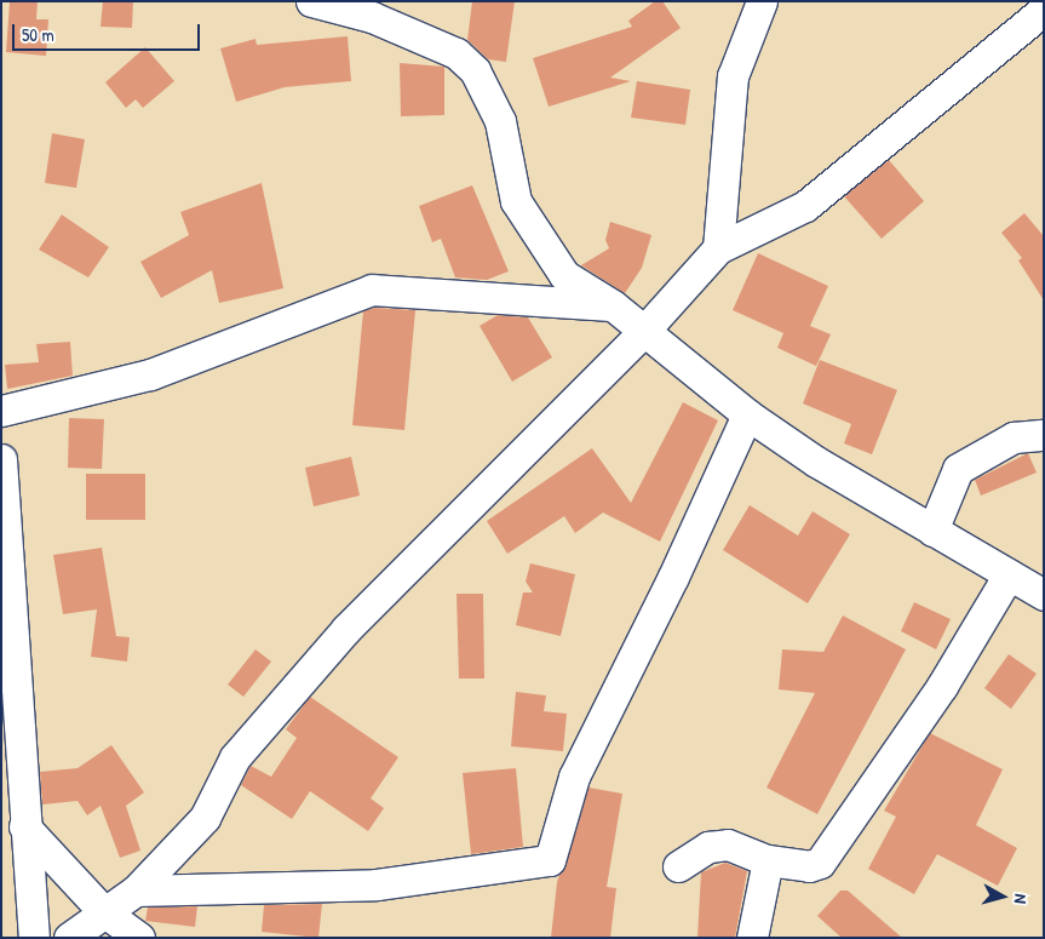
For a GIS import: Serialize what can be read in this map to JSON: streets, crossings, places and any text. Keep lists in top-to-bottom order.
{
  "scale_bar": "50 m",
  "north": "right"
}
